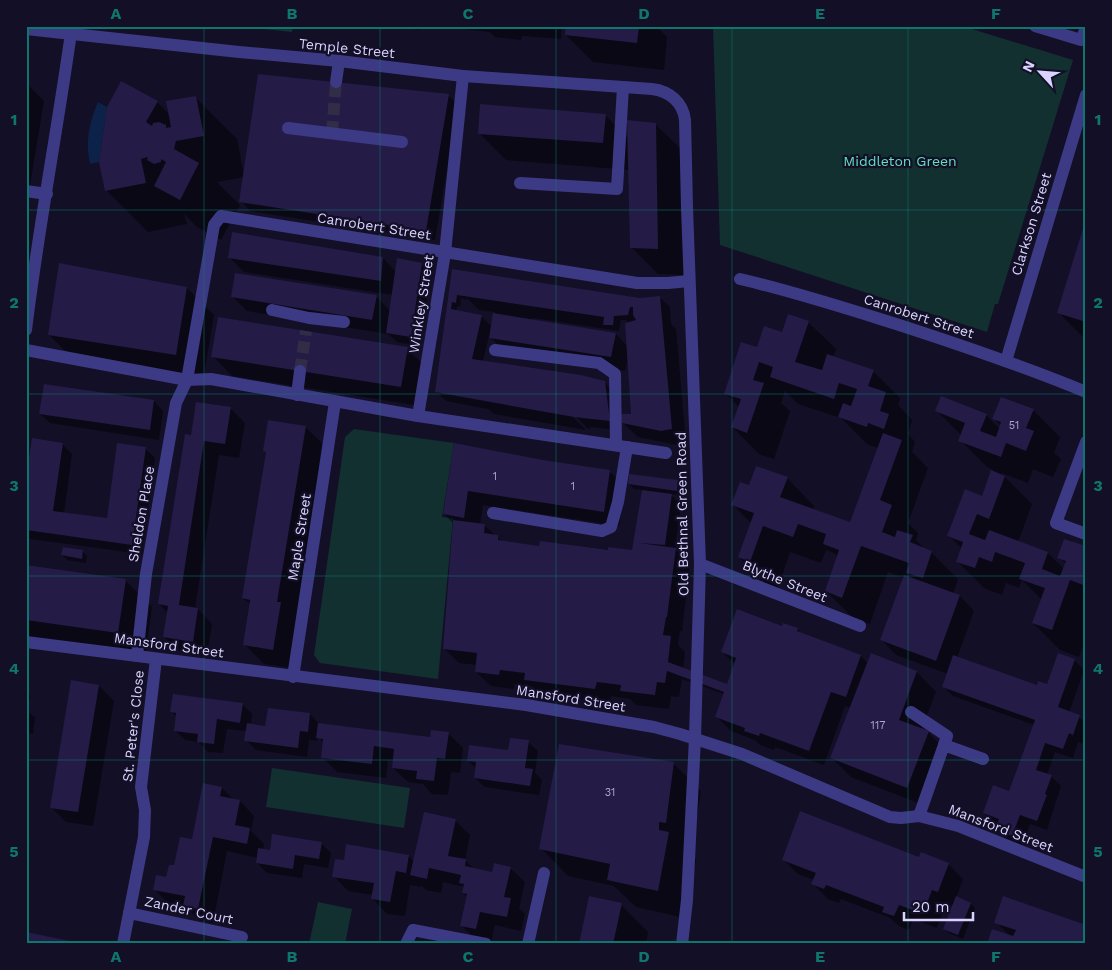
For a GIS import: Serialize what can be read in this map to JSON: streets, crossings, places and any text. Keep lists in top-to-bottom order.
{
  "streets": {
    "street": [
      "Temple Street",
      "Clarkson Street",
      "Canrobert Street",
      "Winkley Street",
      "Sheldon Place",
      "Old Bethnal Green Road",
      "Maple Street",
      "Blythe Street",
      "Mansford Street",
      "St. Peter's Close",
      "Zander Court"
    ]
  },
  "crossings": [
    ["Temple Street", "Winkley Street"],
    ["Temple Street", "Old Bethnal Green Road"],
    ["Clarkson Street", "Canrobert Street"],
    ["Canrobert Street", "Winkley Street"],
    ["Canrobert Street", "Sheldon Place"],
    ["Canrobert Street", "Old Bethnal Green Road"],
    ["Sheldon Place", "Mansford Street"],
    ["Old Bethnal Green Road", "Blythe Street"],
    ["Old Bethnal Green Road", "Mansford Street"],
    ["Maple Street", "Mansford Street"],
    ["Mansford Street", "St. Peter's Close"],
    ["St. Peter's Close", "Zander Court"]
  ],
  "parks": ["Middleton Green"],
  "house_numbers": [
    "51",
    "1",
    "1",
    "117",
    "31"
  ],
  "scale_bar": "20 m",
  "north": "top left",
  "grid": {
    "columns": [
      "A",
      "B",
      "C",
      "D",
      "E",
      "F"
    ],
    "rows": [
      "1",
      "2",
      "3",
      "4",
      "5"
    ]
  }
}
